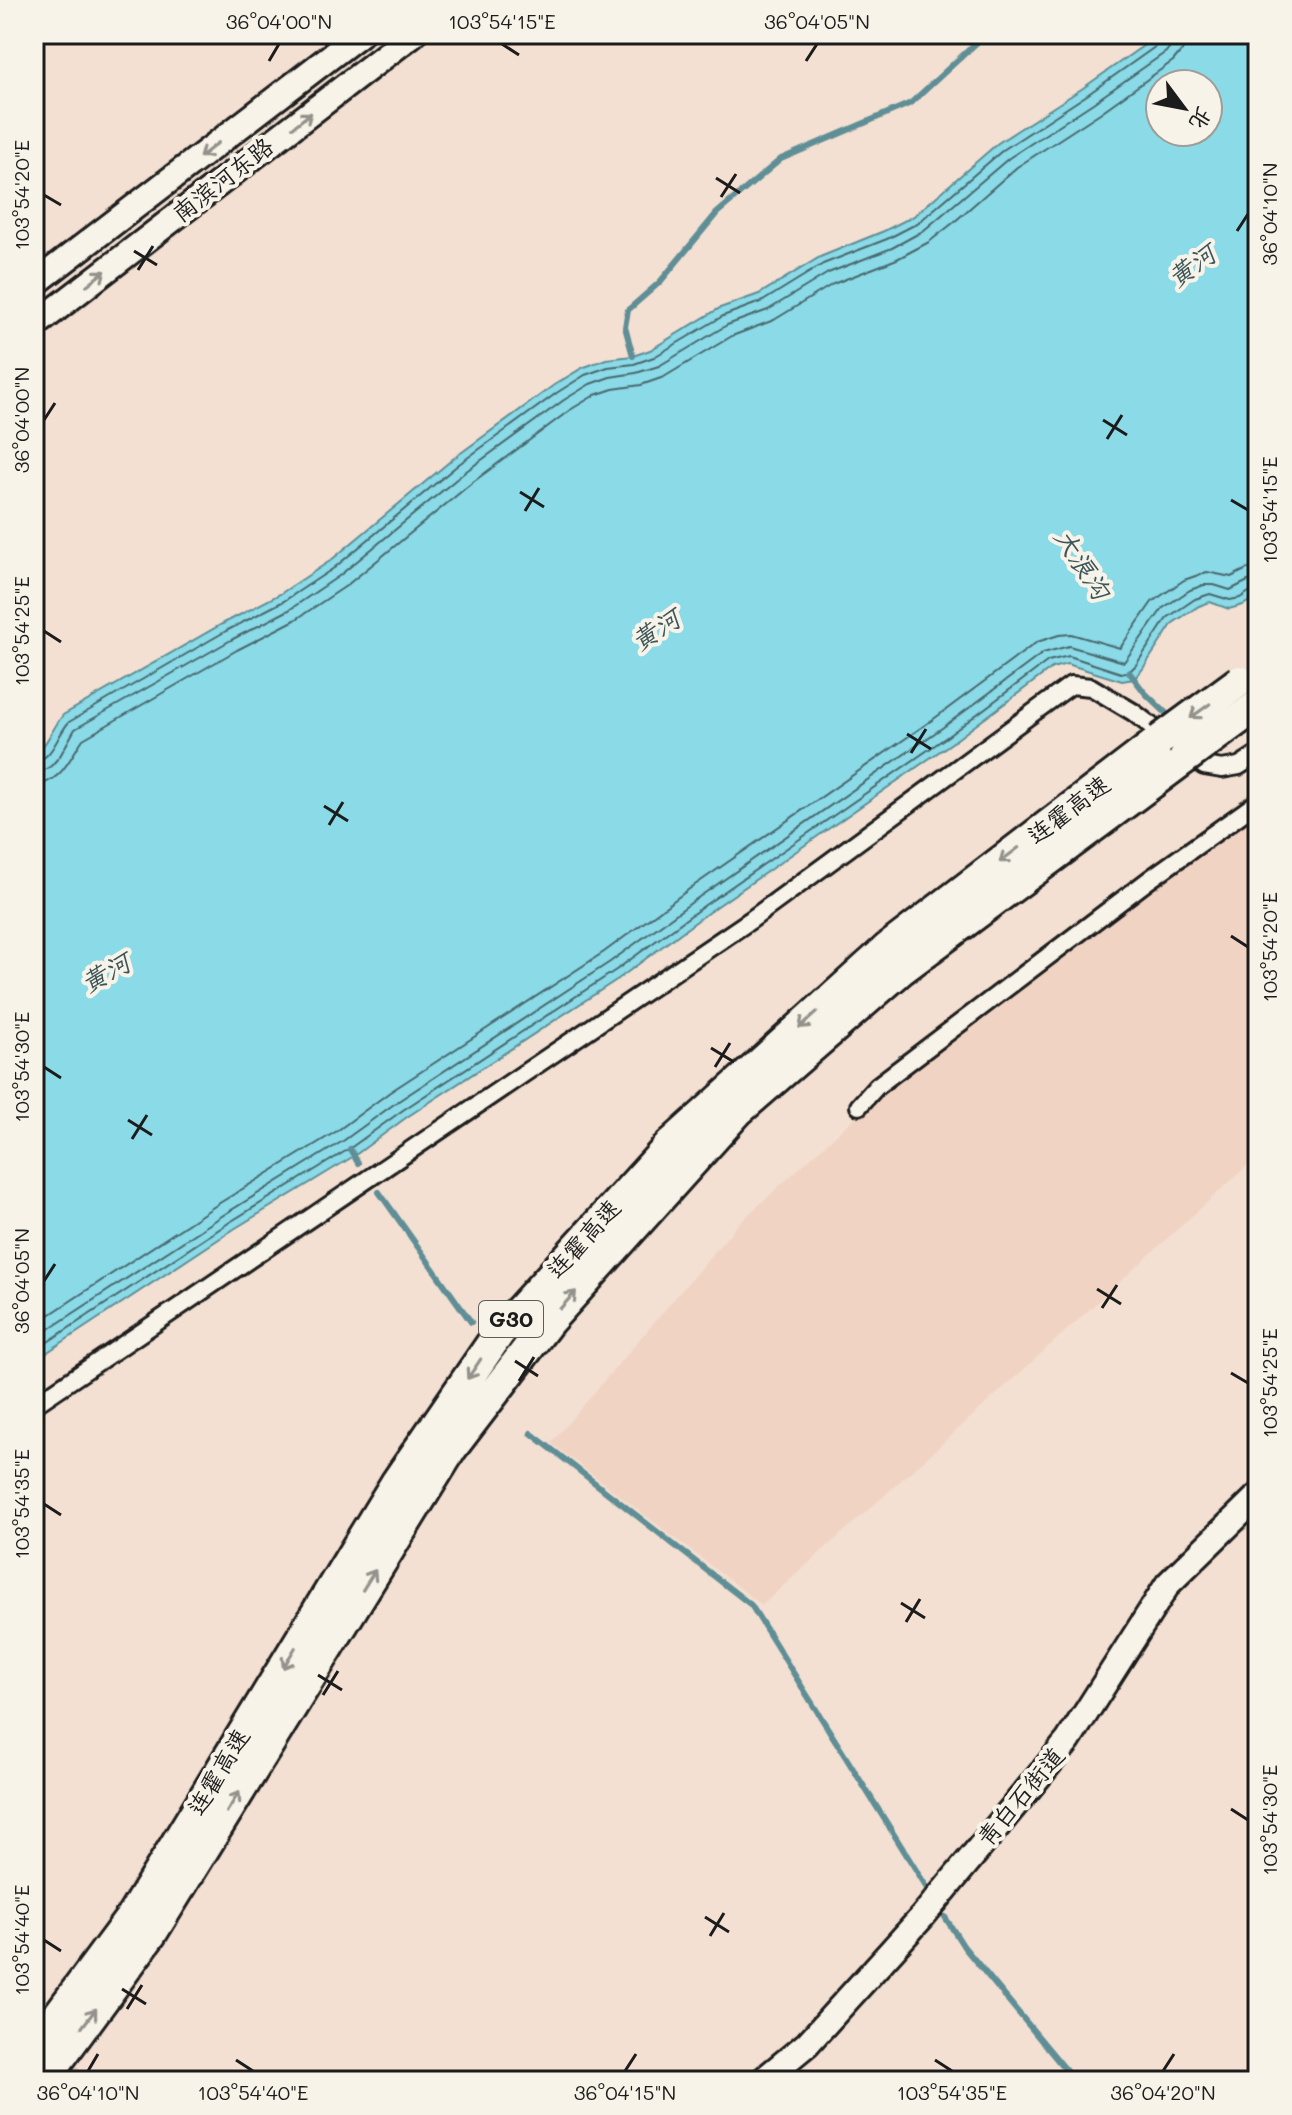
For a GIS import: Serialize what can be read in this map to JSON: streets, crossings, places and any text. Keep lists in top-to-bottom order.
{
  "streets": {
    "highway": ["连霍高速", "G30"],
    "main road": ["南滨河东路", "青白石街道"]
  },
  "water": ["黄河", "大浪沟"],
  "north": "bottom right",
  "coordinates": [
    "36°04'00\"N",
    "103°54'15\"E",
    "36°04'05\"N",
    "103°54'20\"E",
    "36°04'10\"N",
    "103°54'25\"E",
    "103°54'30\"E",
    "103°54'35\"E",
    "103°54'40\"E",
    "36°04'15\"N",
    "36°04'20\"N"
  ]
}
